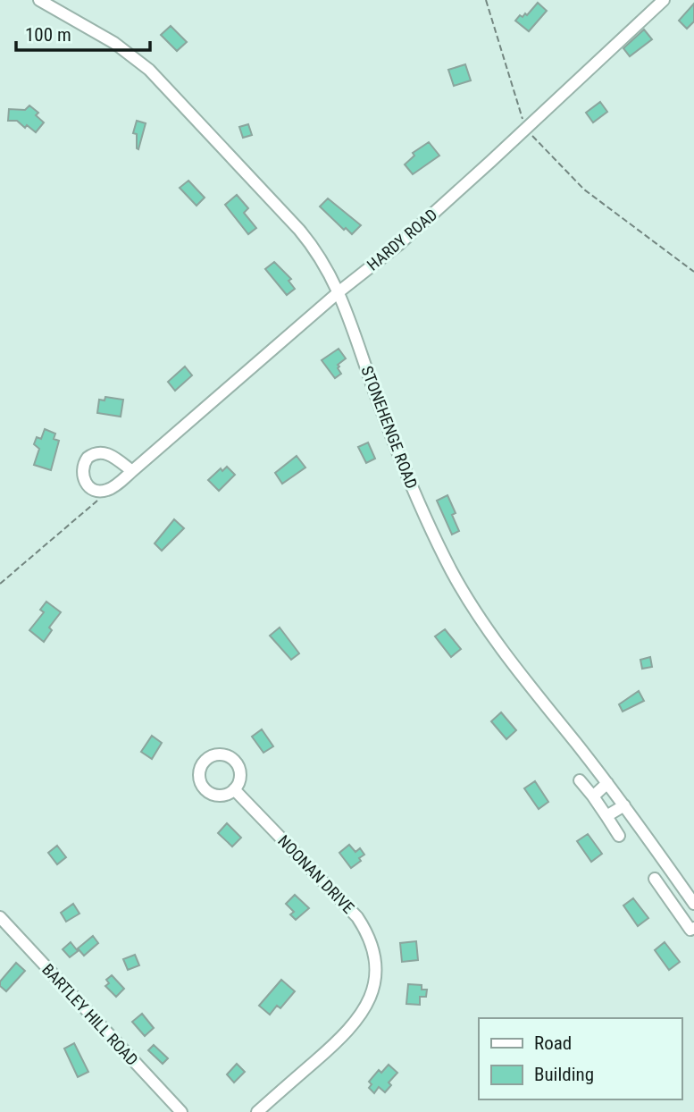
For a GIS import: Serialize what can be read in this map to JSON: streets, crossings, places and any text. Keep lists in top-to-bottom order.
{
  "streets": {
    "street": [
      "HARDY ROAD",
      "STONEHENGE ROAD",
      "NOONAN DRIVE",
      "BARTLEY HILL ROAD"
    ]
  },
  "crossings": [
    ["HARDY ROAD", "STONEHENGE ROAD"]
  ],
  "legend": ["Road", "Building"],
  "scale_bar": "100 m"
}
